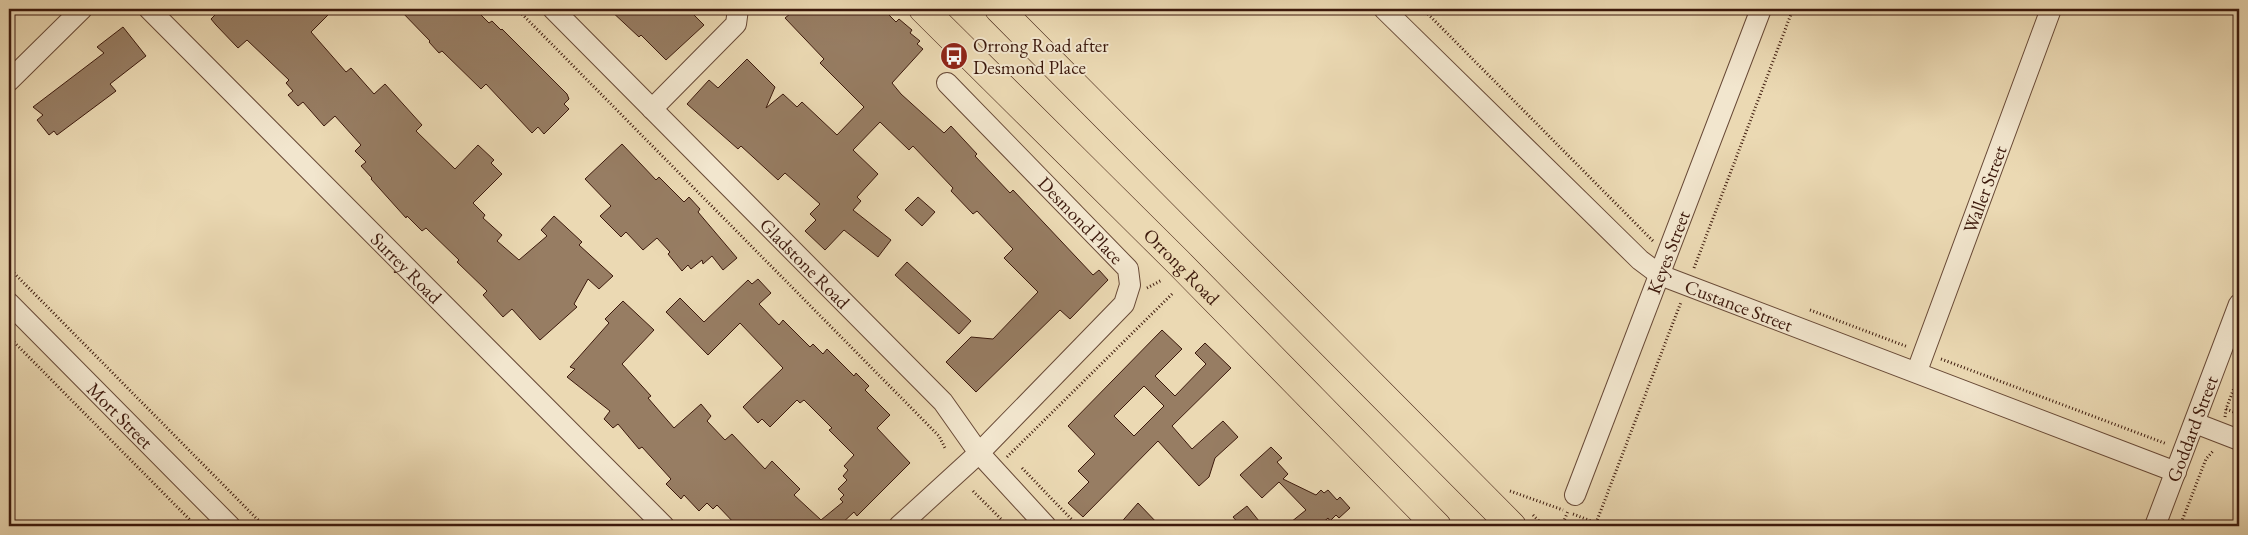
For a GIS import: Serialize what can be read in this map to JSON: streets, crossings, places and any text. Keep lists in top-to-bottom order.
{
  "streets": {
    "highway": ["Orrong Road"],
    "street": [
      "Waller Street",
      "Desmond Place",
      "Keyes Street",
      "Gladstone Road",
      "Surrey Road",
      "Custance Street",
      "Mort Street",
      "Goddard Street"
    ]
  },
  "crossings": [
    ["Waller Street", "Custance Street"],
    ["Desmond Place", "Gladstone Road"],
    ["Keyes Street", "Custance Street"],
    ["Custance Street", "Goddard Street"]
  ],
  "places": {
    "bus stop": ["Orrong Road after Desmond Place"]
  }
}
